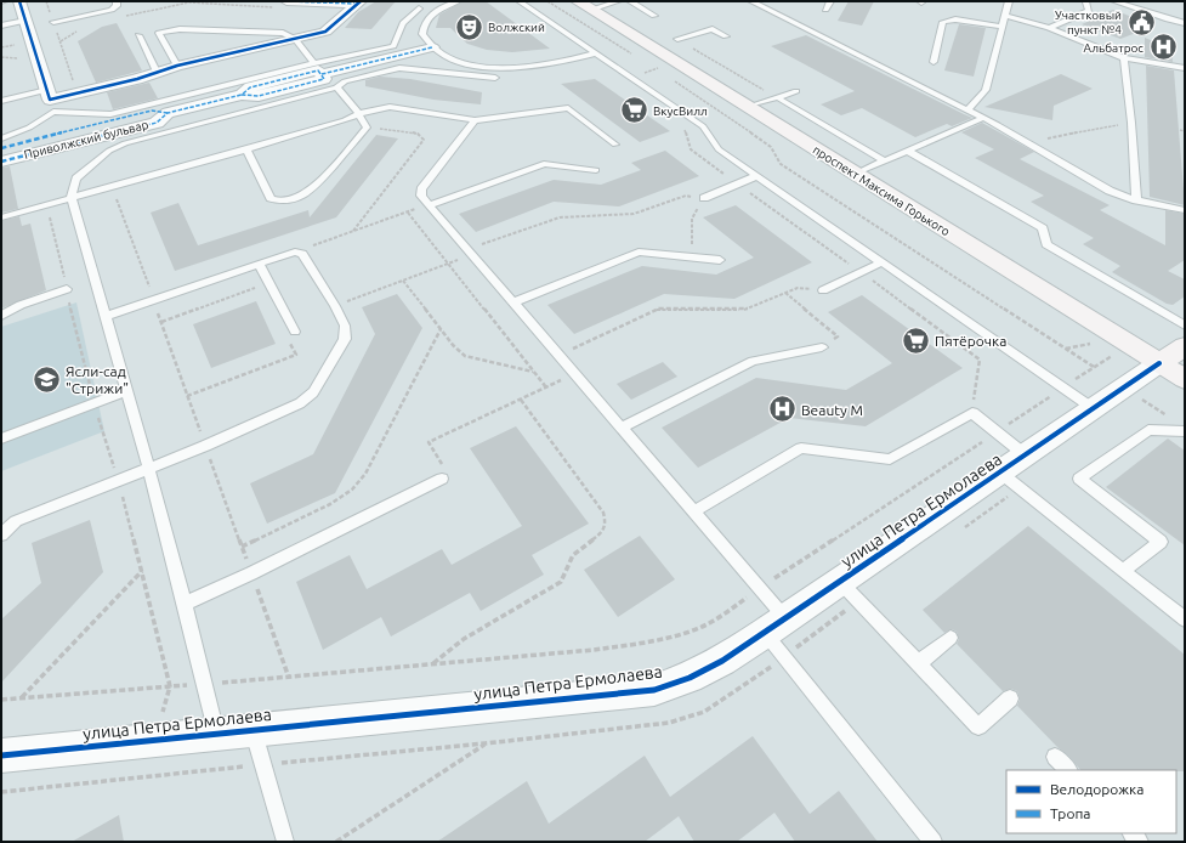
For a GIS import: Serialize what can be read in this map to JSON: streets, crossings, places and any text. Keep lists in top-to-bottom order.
{
  "streets": {
    "main road": ["проспект Максима Горького"],
    "street": ["Приволжский бульвар", "улица Петра Ермолаева"]
  },
  "crossings": [
    ["проспект Максима Горького", "улица Петра Ермолаева"]
  ],
  "places": {
    "public building": ["Участковый пункт №4"],
    "theatre": ["Волжский"],
    "hospital": ["Альбатрос", "Beauty M"],
    "supermarket": ["ВкусВилл", "Пятёрочка"],
    "school or university": ["Ясли-сад \"Стрижи\""]
  },
  "legend": ["Велодорожка", "Тропа"]
}
